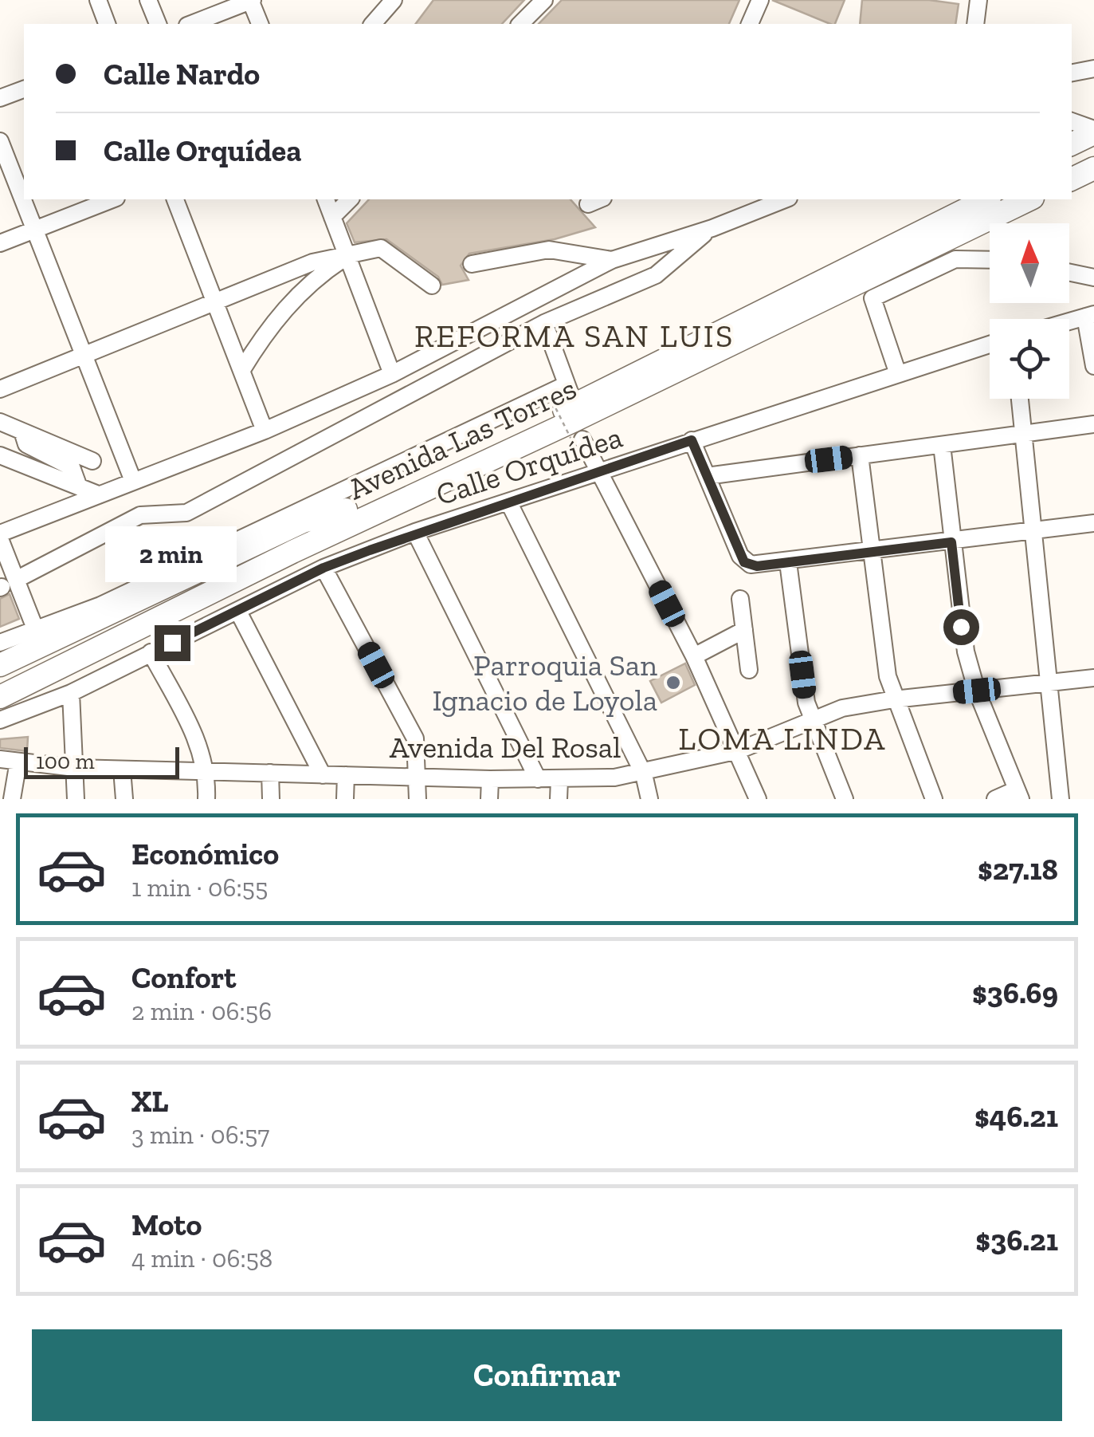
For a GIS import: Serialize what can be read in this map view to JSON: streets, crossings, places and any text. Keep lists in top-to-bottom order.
{
  "streets": {
    "highway": ["Avenida Las Torres"],
    "street": ["Calle Orquídea", "Avenida Del Rosal"]
  },
  "districts": ["REFORMA SAN LUIS", "LOMA LINDA"],
  "places": ["Parroquia San Ignacio de Loyola"],
  "scale_bar": "100 m",
  "north": "top",
  "page": {
    "banner": ["Calle Nardo", "Calle Orquídea"],
    "bubble": "2 min",
    "scale": "100 m",
    "list": [
      {
        "name": "Económico",
        "note": "1 min · 06:55",
        "value": "$27.18"
      },
      {
        "name": "Confort",
        "note": "2 min · 06:56",
        "value": "$36.69"
      },
      {
        "name": "XL",
        "note": "3 min · 06:57",
        "value": "$46.21"
      },
      {
        "name": "Moto",
        "note": "4 min · 06:58",
        "value": "$36.21"
      }
    ],
    "buttons": "Confirmar"
  }
}
